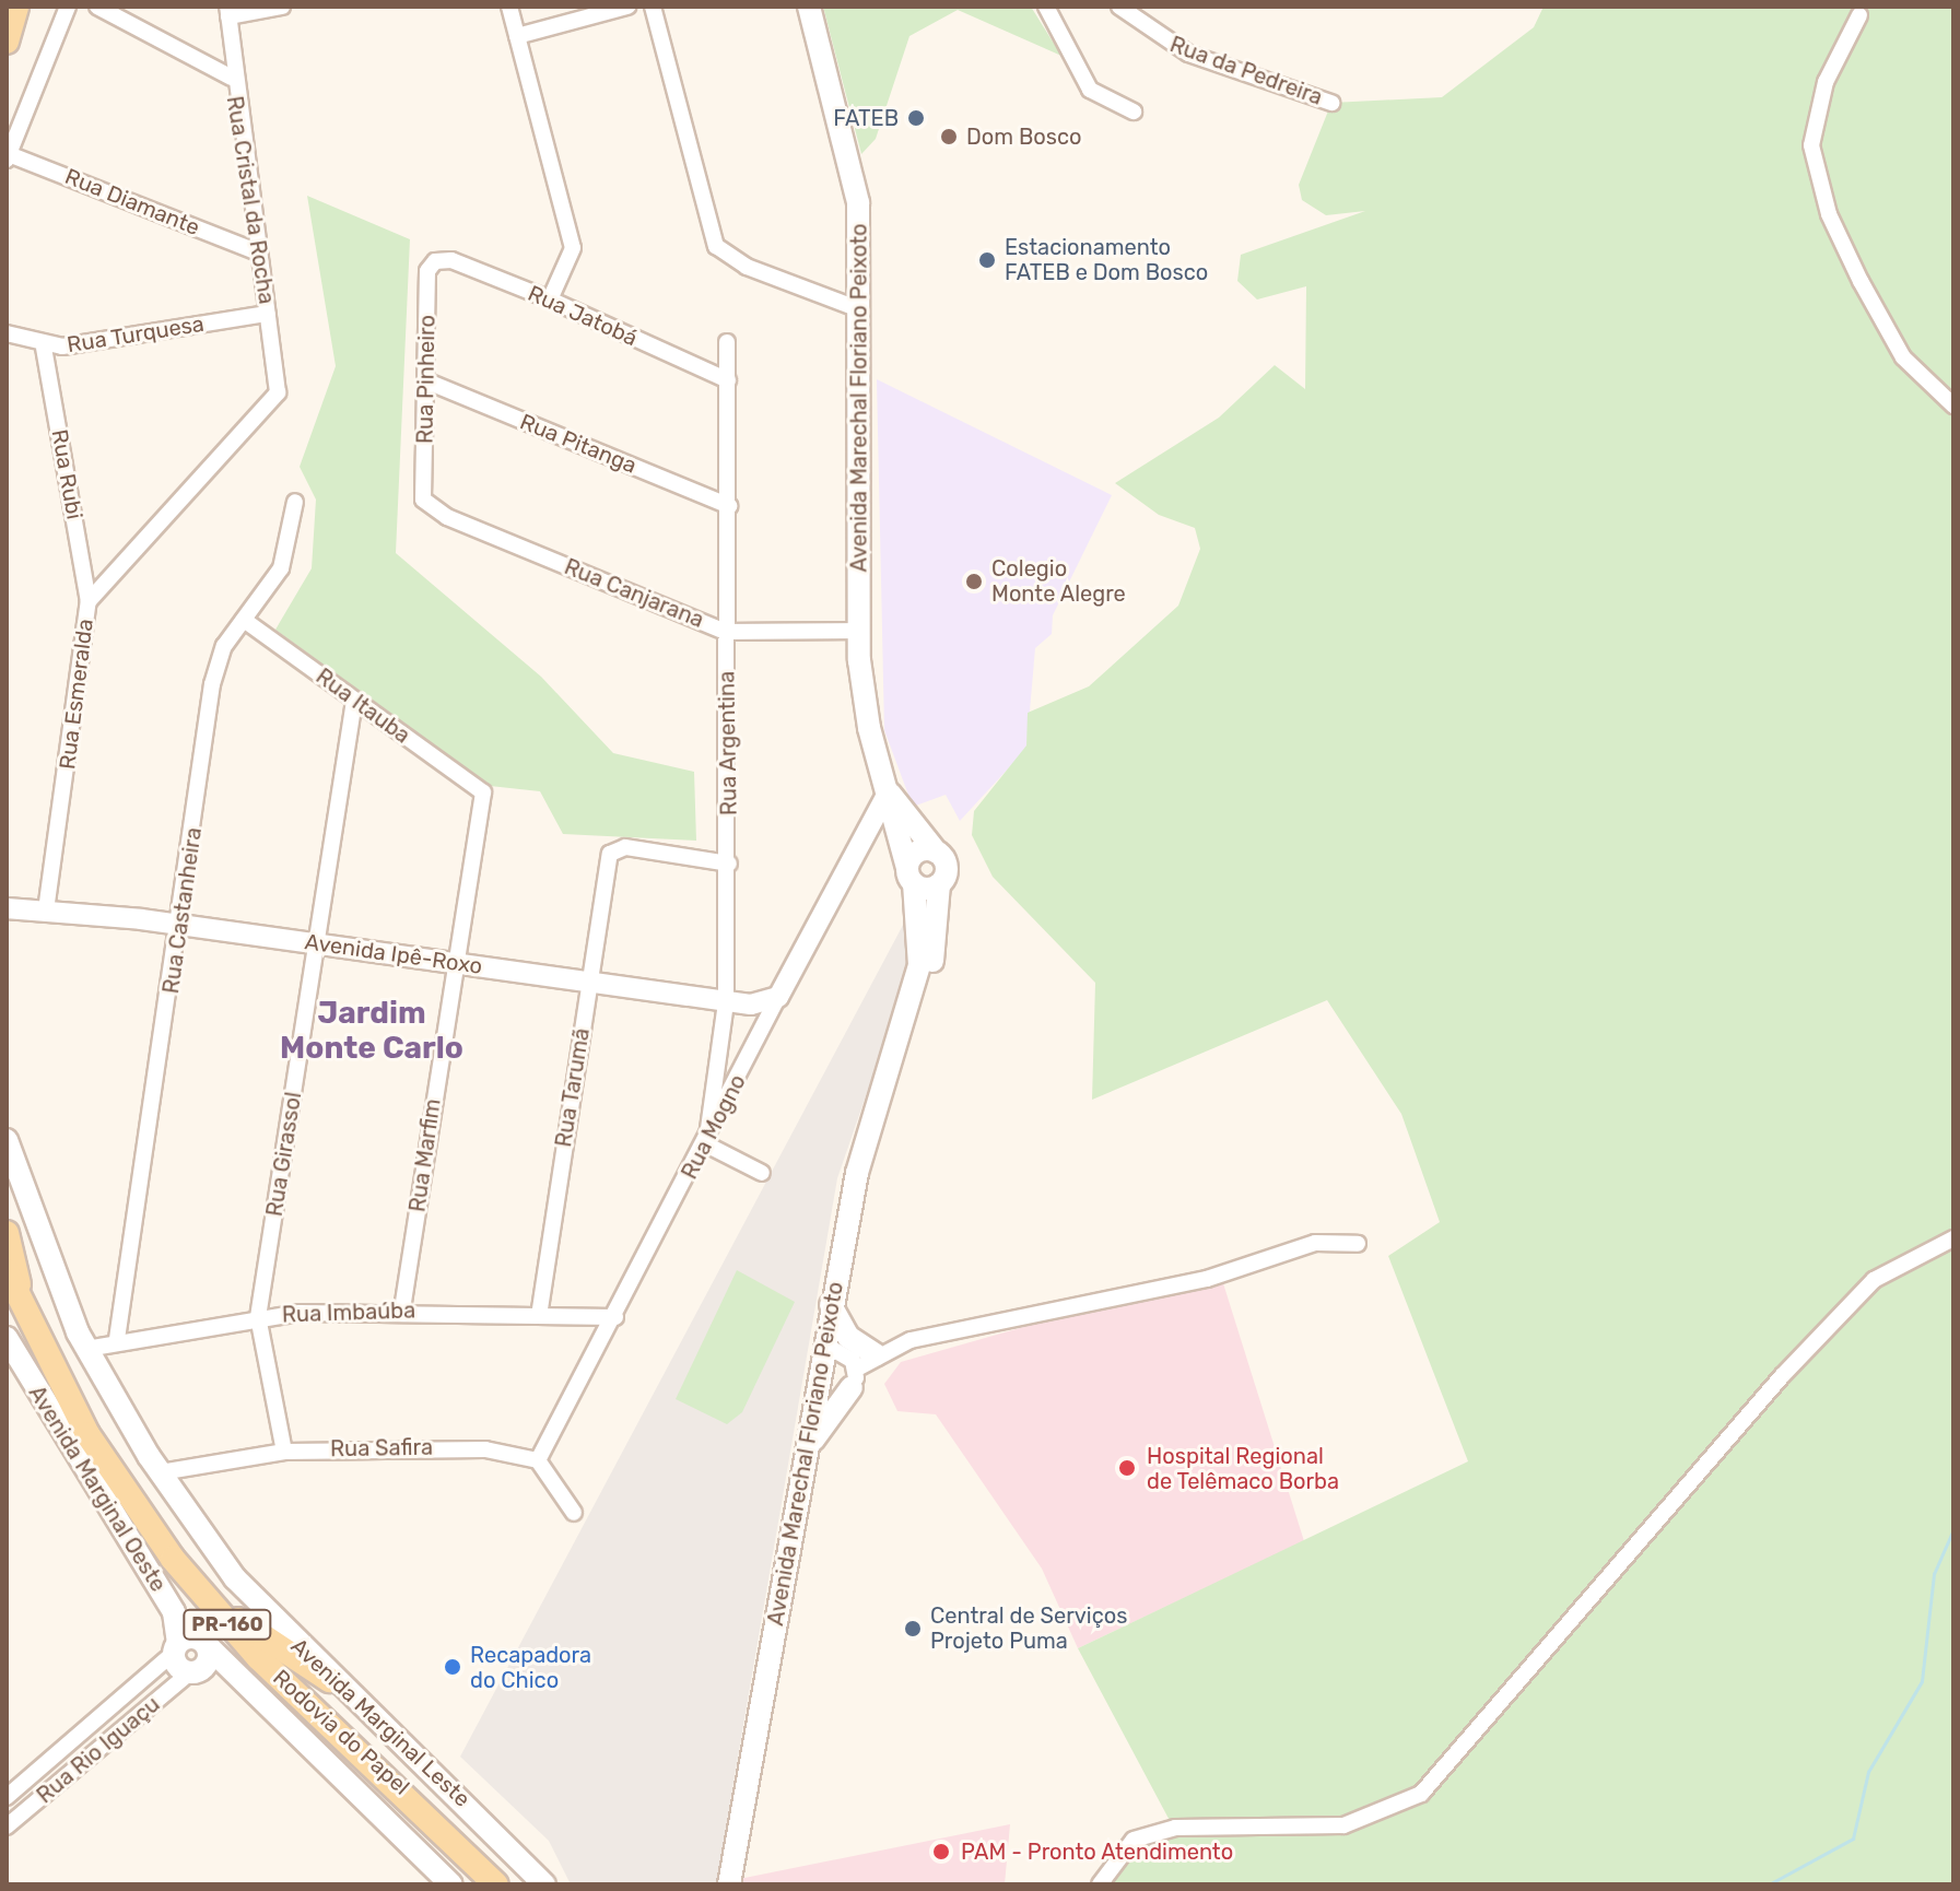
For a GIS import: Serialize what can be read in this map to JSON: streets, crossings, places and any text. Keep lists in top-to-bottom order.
{
  "streets": {
    "main road": [
      "Avenida Marechal Floriano Peixoto",
      "Avenida Marginal Oeste",
      "PR-160",
      "Avenida Marginal Leste",
      "Rodovia do Papel"
    ],
    "street": [
      "Rua da Pedreira",
      "Rua Cristal da Rocha",
      "Rua Diamante",
      "Rua Jatobá",
      "Rua Turquesa",
      "Rua Pinheiro",
      "Rua Pitanga",
      "Rua Rubi",
      "Rua Canjarana",
      "Rua Esmeralda",
      "Rua Itauba",
      "Rua Argentina",
      "Rua Castanheira",
      "Avenida Ipê-Roxo",
      "Rua Tarumã",
      "Rua Mogno",
      "Rua Girassol",
      "Rua Marfim",
      "Rua Imbaúba",
      "Rua Safira",
      "Rua Rio Iguaçu"
    ]
  },
  "crossings": [
    ["Rua Cristal da Rocha", "Rua Diamante"],
    ["Rua Cristal da Rocha", "Rua Turquesa"],
    ["Rua Cristal da Rocha", "Rua Esmeralda"],
    ["Rua Jatobá", "Rua Pinheiro"],
    ["Rua Jatobá", "Rua Argentina"],
    ["Rua Turquesa", "Rua Rubi"],
    ["Rua Pinheiro", "Rua Pitanga"],
    ["Rua Pinheiro", "Rua Canjarana"],
    ["Avenida Marechal Floriano Peixoto", "Rua Canjarana"],
    ["Avenida Marechal Floriano Peixoto", "Rua Mogno"],
    ["Rua Pitanga", "Rua Argentina"],
    ["Rua Rubi", "Rua Esmeralda"],
    ["Rua Canjarana", "Rua Argentina"],
    ["Rua Esmeralda", "Avenida Ipê-Roxo"],
    ["Rua Itauba", "Rua Castanheira"],
    ["Rua Itauba", "Rua Girassol"],
    ["Rua Itauba", "Rua Marfim"],
    ["Rua Argentina", "Avenida Ipê-Roxo"],
    ["Rua Argentina", "Rua Tarumã"],
    ["Rua Argentina", "Rua Mogno"],
    ["Rua Castanheira", "Avenida Ipê-Roxo"],
    ["Rua Castanheira", "Rua Imbaúba"],
    ["Avenida Ipê-Roxo", "Rua Tarumã"],
    ["Avenida Ipê-Roxo", "Rua Mogno"],
    ["Avenida Ipê-Roxo", "Rua Girassol"],
    ["Avenida Ipê-Roxo", "Rua Marfim"],
    ["Rua Tarumã", "Rua Imbaúba"],
    ["Rua Mogno", "Rua Imbaúba"],
    ["Rua Mogno", "Rua Safira"],
    ["Rua Girassol", "Rua Imbaúba"],
    ["Rua Girassol", "Rua Safira"],
    ["Rua Marfim", "Rua Imbaúba"],
    ["Rua Imbaúba", "Avenida Marginal Leste"],
    ["Rua Safira", "Avenida Marginal Leste"],
    ["Avenida Marginal Oeste", "Rua Rio Iguaçu"]
  ],
  "districts": ["Jardim Monte Carlo"],
  "places": [
    "FATEB",
    "Dom Bosco",
    "Estacionamento FATEB e Dom Bosco",
    "Colegio Monte Alegre",
    "Hospital Regional de Telêmaco Borba",
    "Central de Serviços Projeto Puma",
    "Recapadora do Chico",
    "PAM - Pronto Atendimento"
  ]
}
